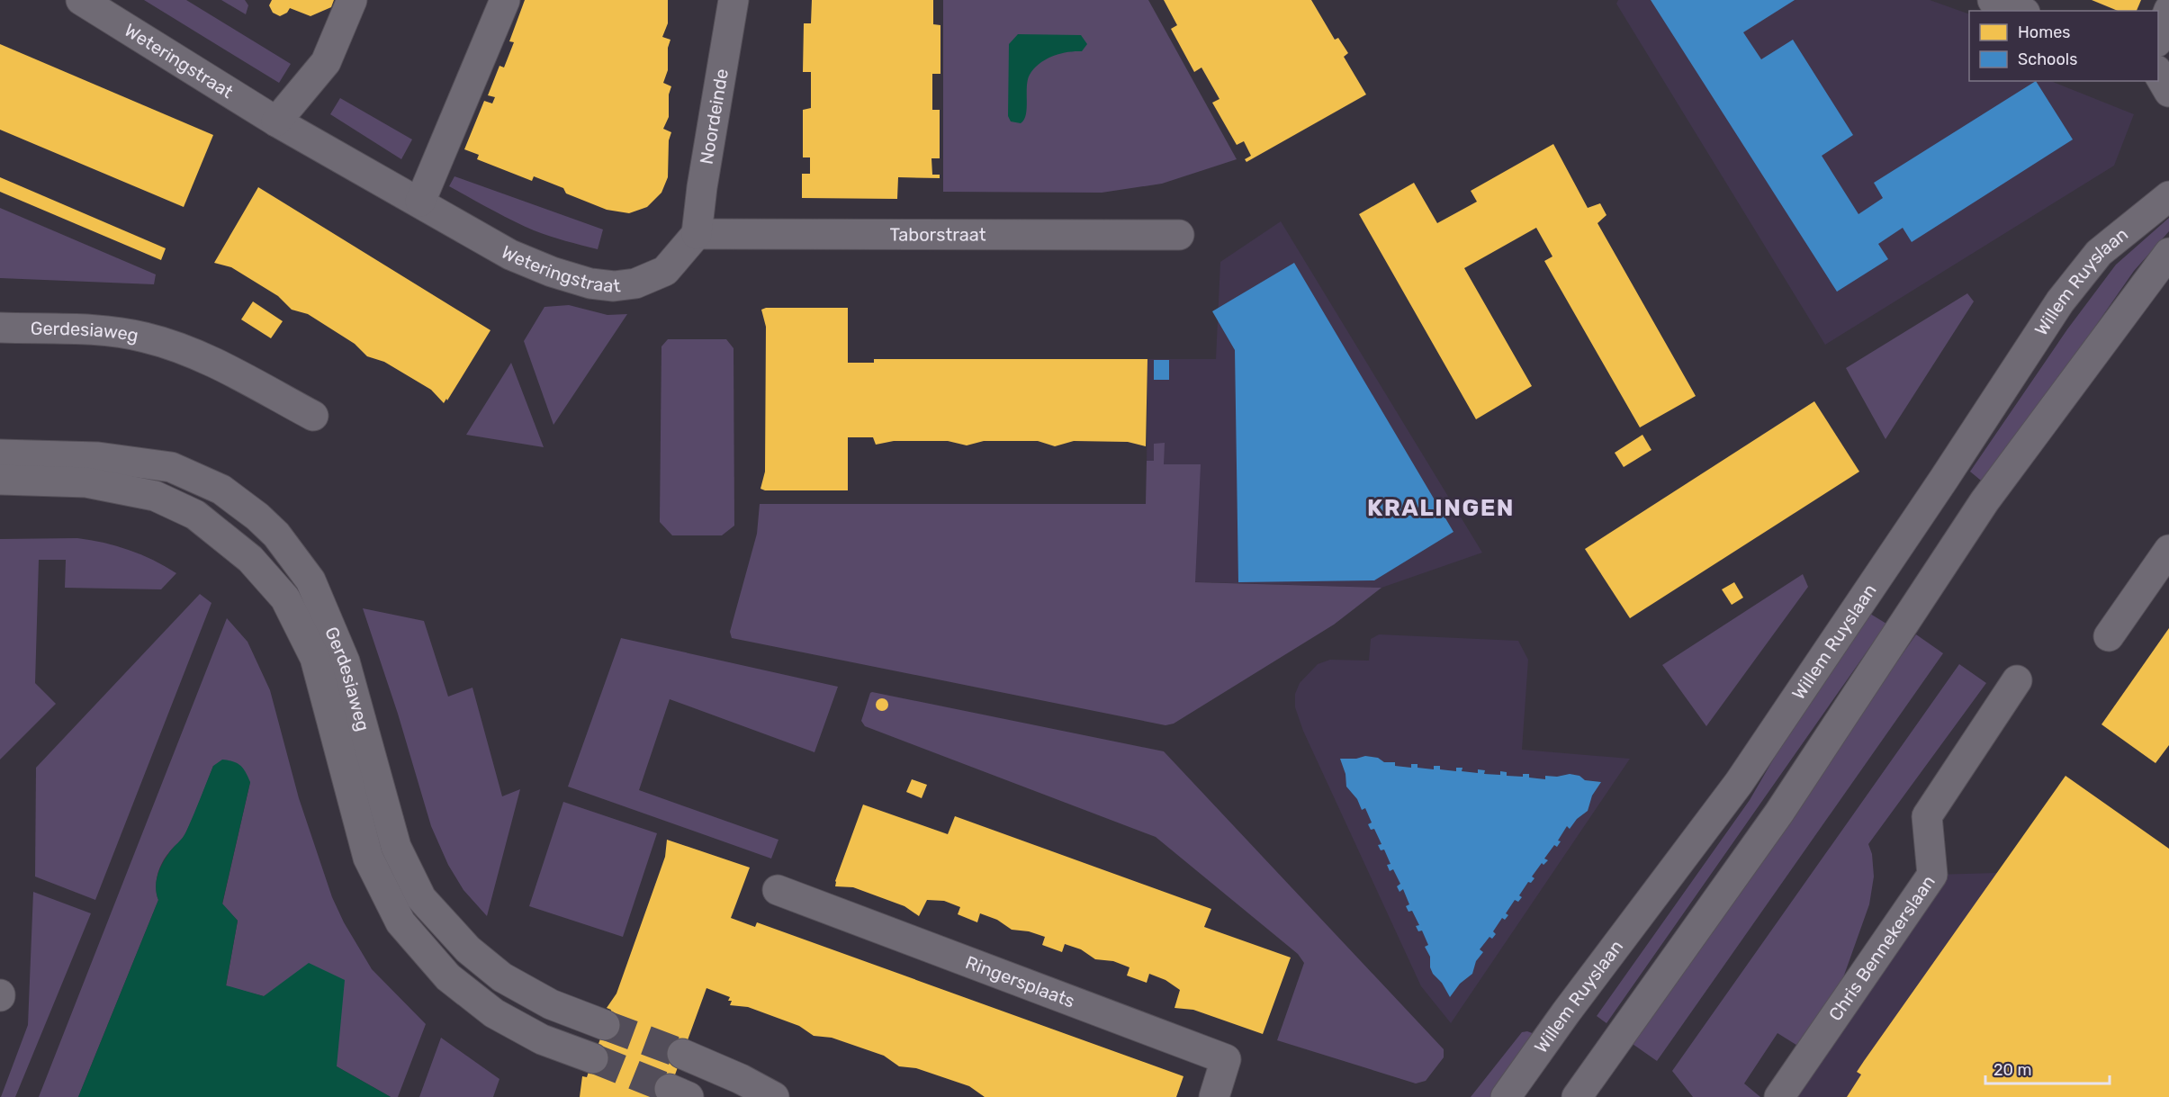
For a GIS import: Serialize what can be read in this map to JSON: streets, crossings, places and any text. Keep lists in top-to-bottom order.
{
  "streets": {
    "street": [
      "Weteringstraat",
      "Noordeinde",
      "Taborstraat",
      "Willem Ruyslaan",
      "Gerdesiaweg",
      "Chris Bennekerslaan",
      "Ringersplaats"
    ]
  },
  "crossings": [
    ["Weteringstraat", "Noordeinde"],
    ["Weteringstraat", "Taborstraat"],
    ["Noordeinde", "Taborstraat"]
  ],
  "districts": ["KRALINGEN"],
  "legend": ["Homes", "Schools"],
  "scale_bar": "20 m"
}
